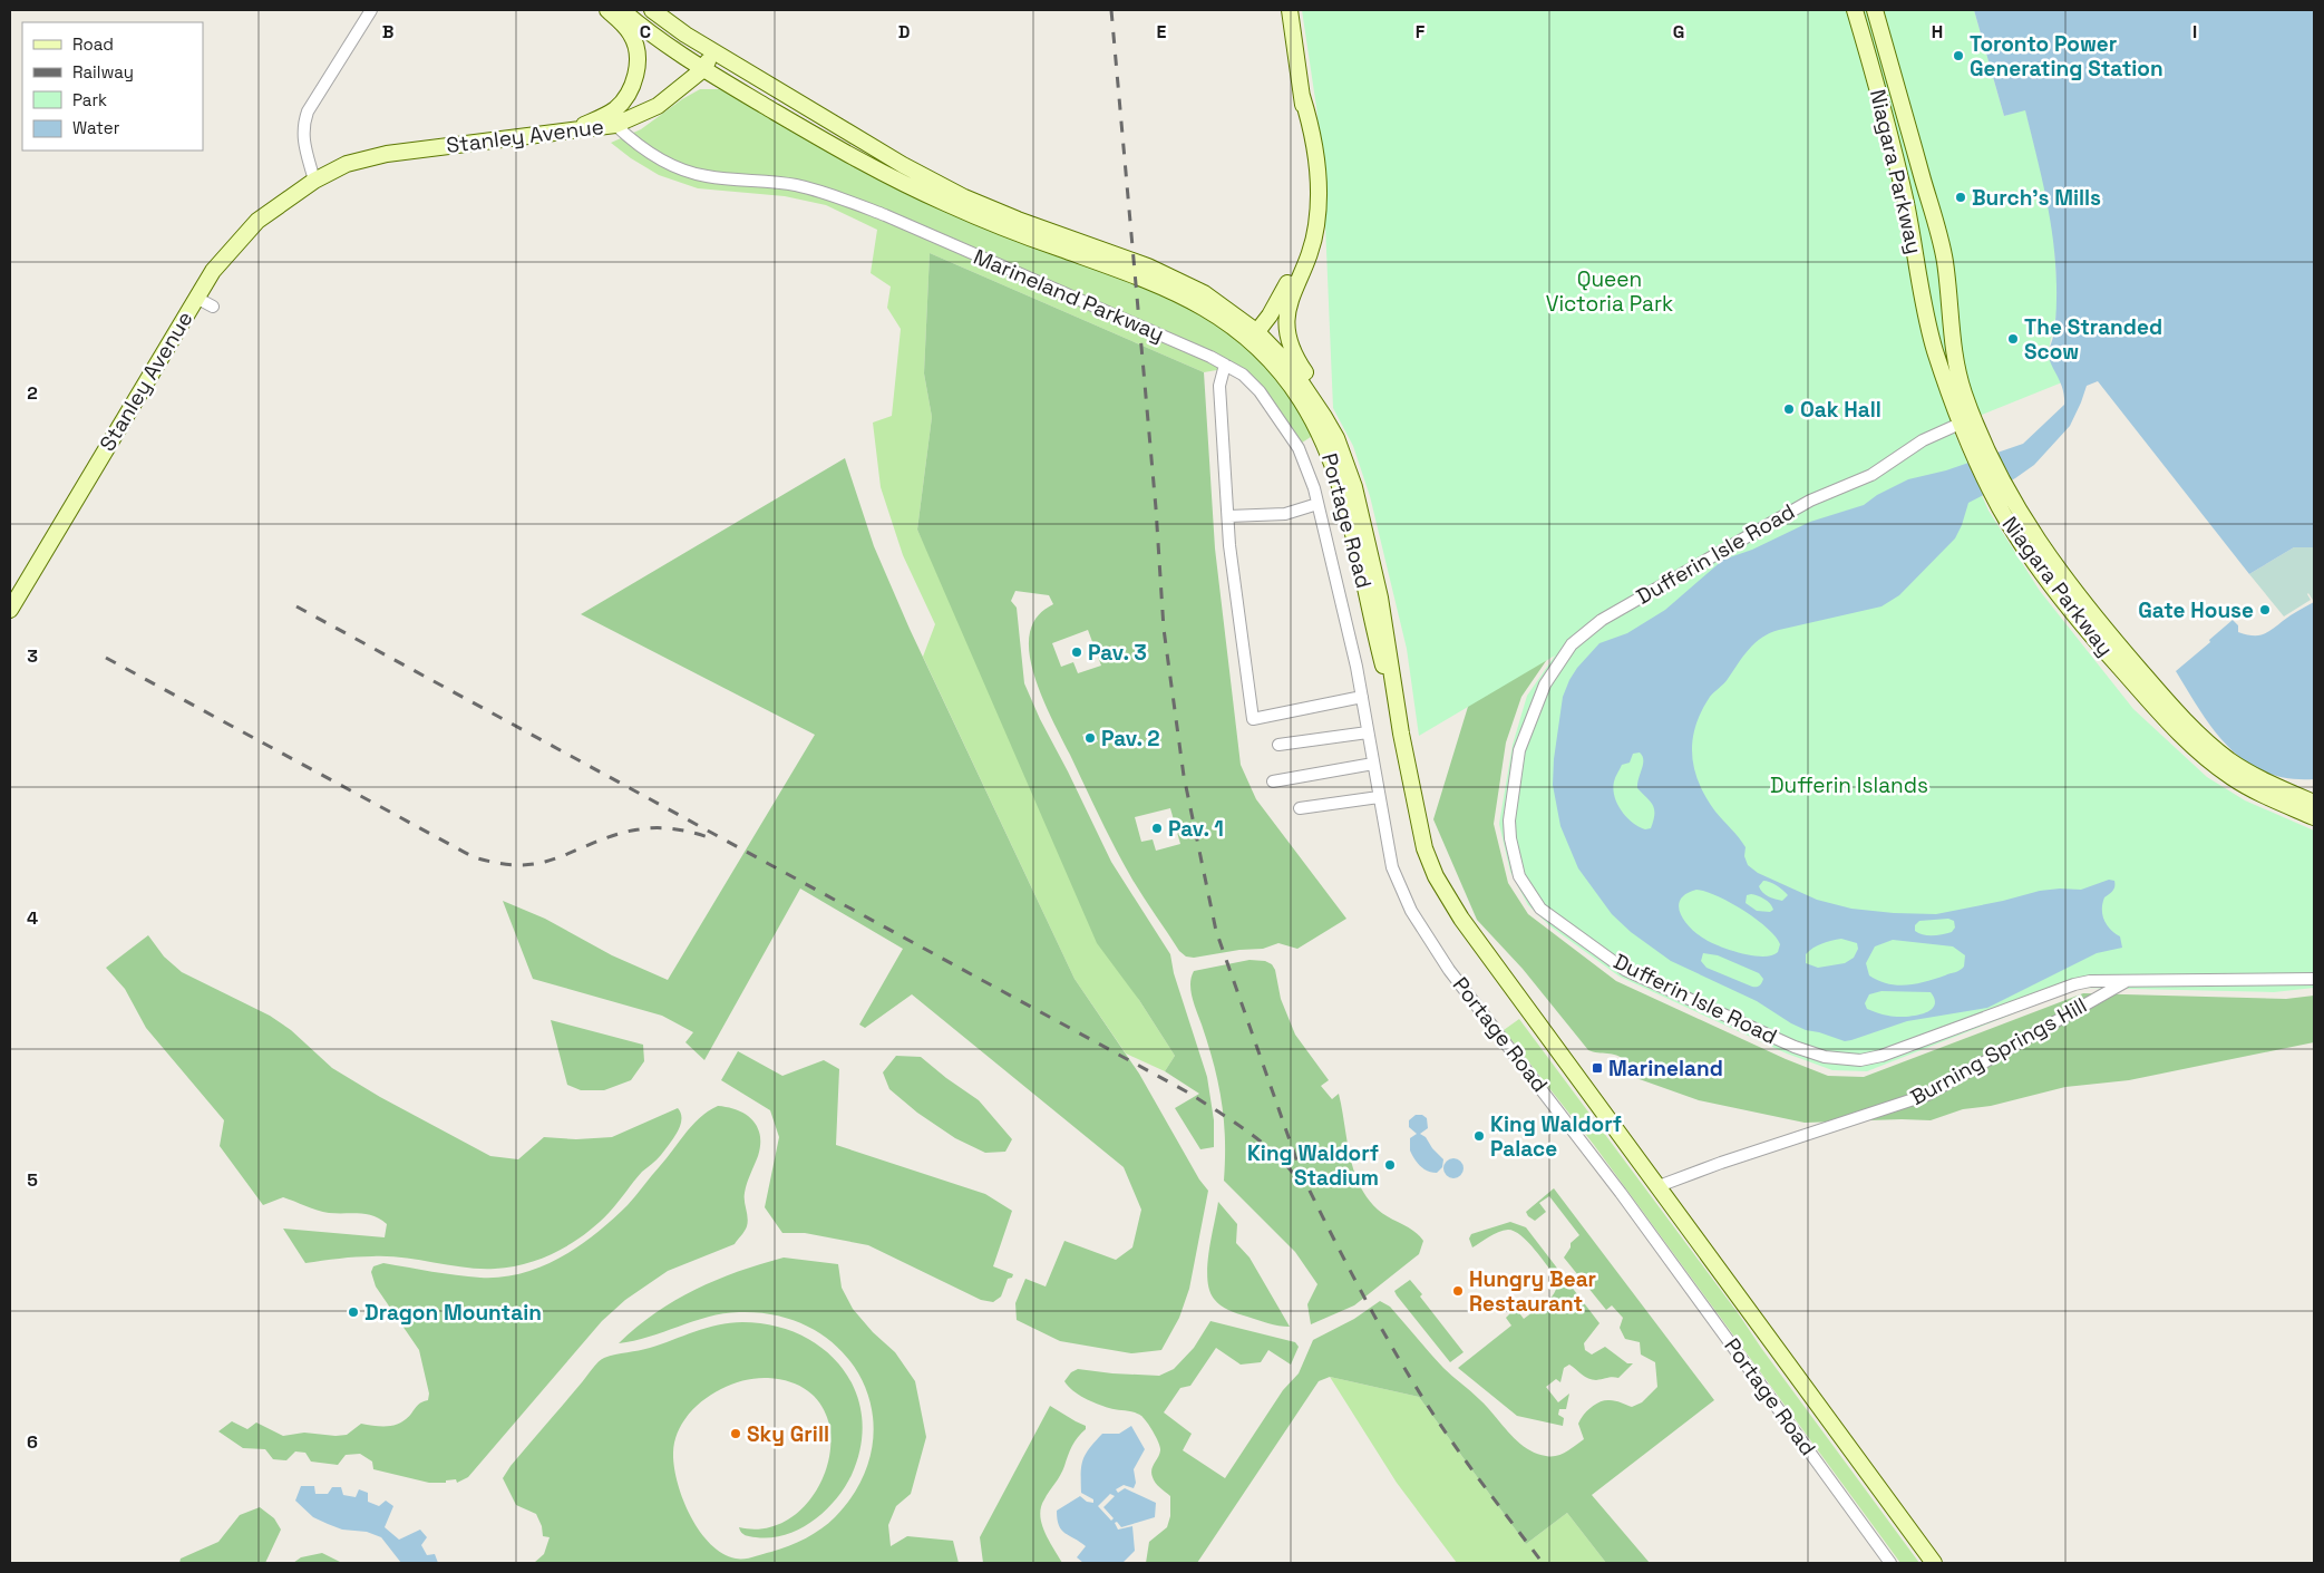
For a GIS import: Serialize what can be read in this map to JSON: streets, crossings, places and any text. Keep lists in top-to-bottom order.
{
  "streets": {
    "main road": [
      "Stanley Avenue",
      "Niagara Parkway",
      "Marineland Parkway",
      "Portage Road"
    ],
    "street": ["Dufferin Isle Road", "Burning Springs Hill"]
  },
  "crossings": [
    ["Stanley Avenue", "Marineland Parkway"],
    ["Niagara Parkway", "Dufferin Isle Road"],
    ["Marineland Parkway", "Portage Road"],
    ["Portage Road", "Burning Springs Hill"],
    ["Dufferin Isle Road", "Burning Springs Hill"]
  ],
  "parks": ["Queen Victoria Park", "Dufferin Islands"],
  "places": {
    "other": [
      "Toronto Power Generating Station",
      "Burch’s Mills",
      "The Stranded Scow",
      "Oak Hall",
      "Gate House",
      "Pav. 3",
      "Pav. 2",
      "Pav. 1",
      "King Waldorf Palace",
      "King Waldorf Stadium",
      "Hungry Bear Restaurant",
      "Dragon Mountain",
      "Sky Grill"
    ],
    "transit": ["Marineland"]
  },
  "legend": [
    "Road",
    "Railway",
    "Park",
    "Water"
  ],
  "grid": {
    "columns": [
      "B",
      "C",
      "D",
      "E",
      "F",
      "G",
      "H",
      "I"
    ],
    "rows": [
      "2",
      "3",
      "4",
      "5",
      "6"
    ]
  }
}
